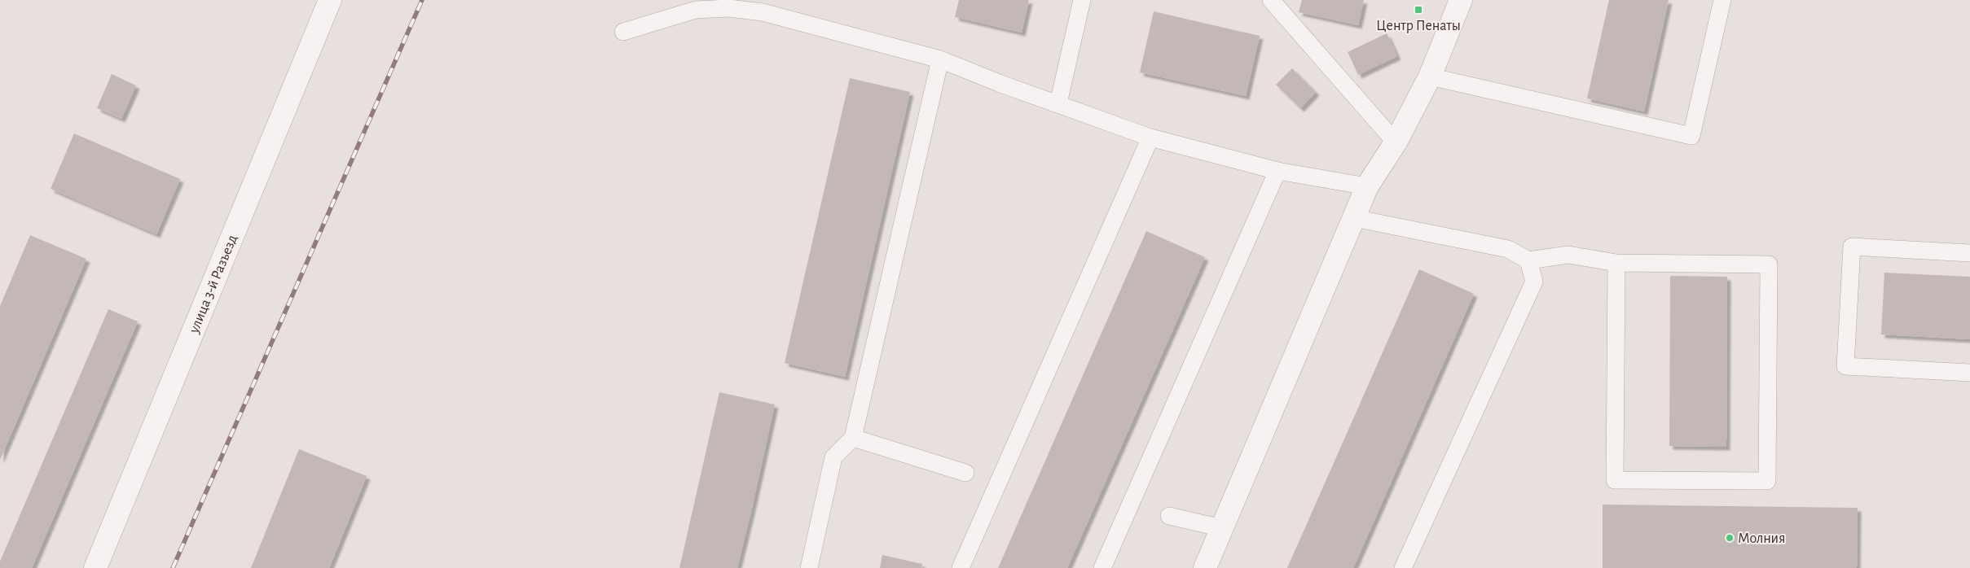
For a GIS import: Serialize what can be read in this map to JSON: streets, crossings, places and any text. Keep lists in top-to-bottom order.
{
  "streets": {
    "street": ["улица 3-й Разъезд"]
  },
  "places": {
    "transit": ["Центр Пенаты"],
    "other": ["Молния"]
  }
}
